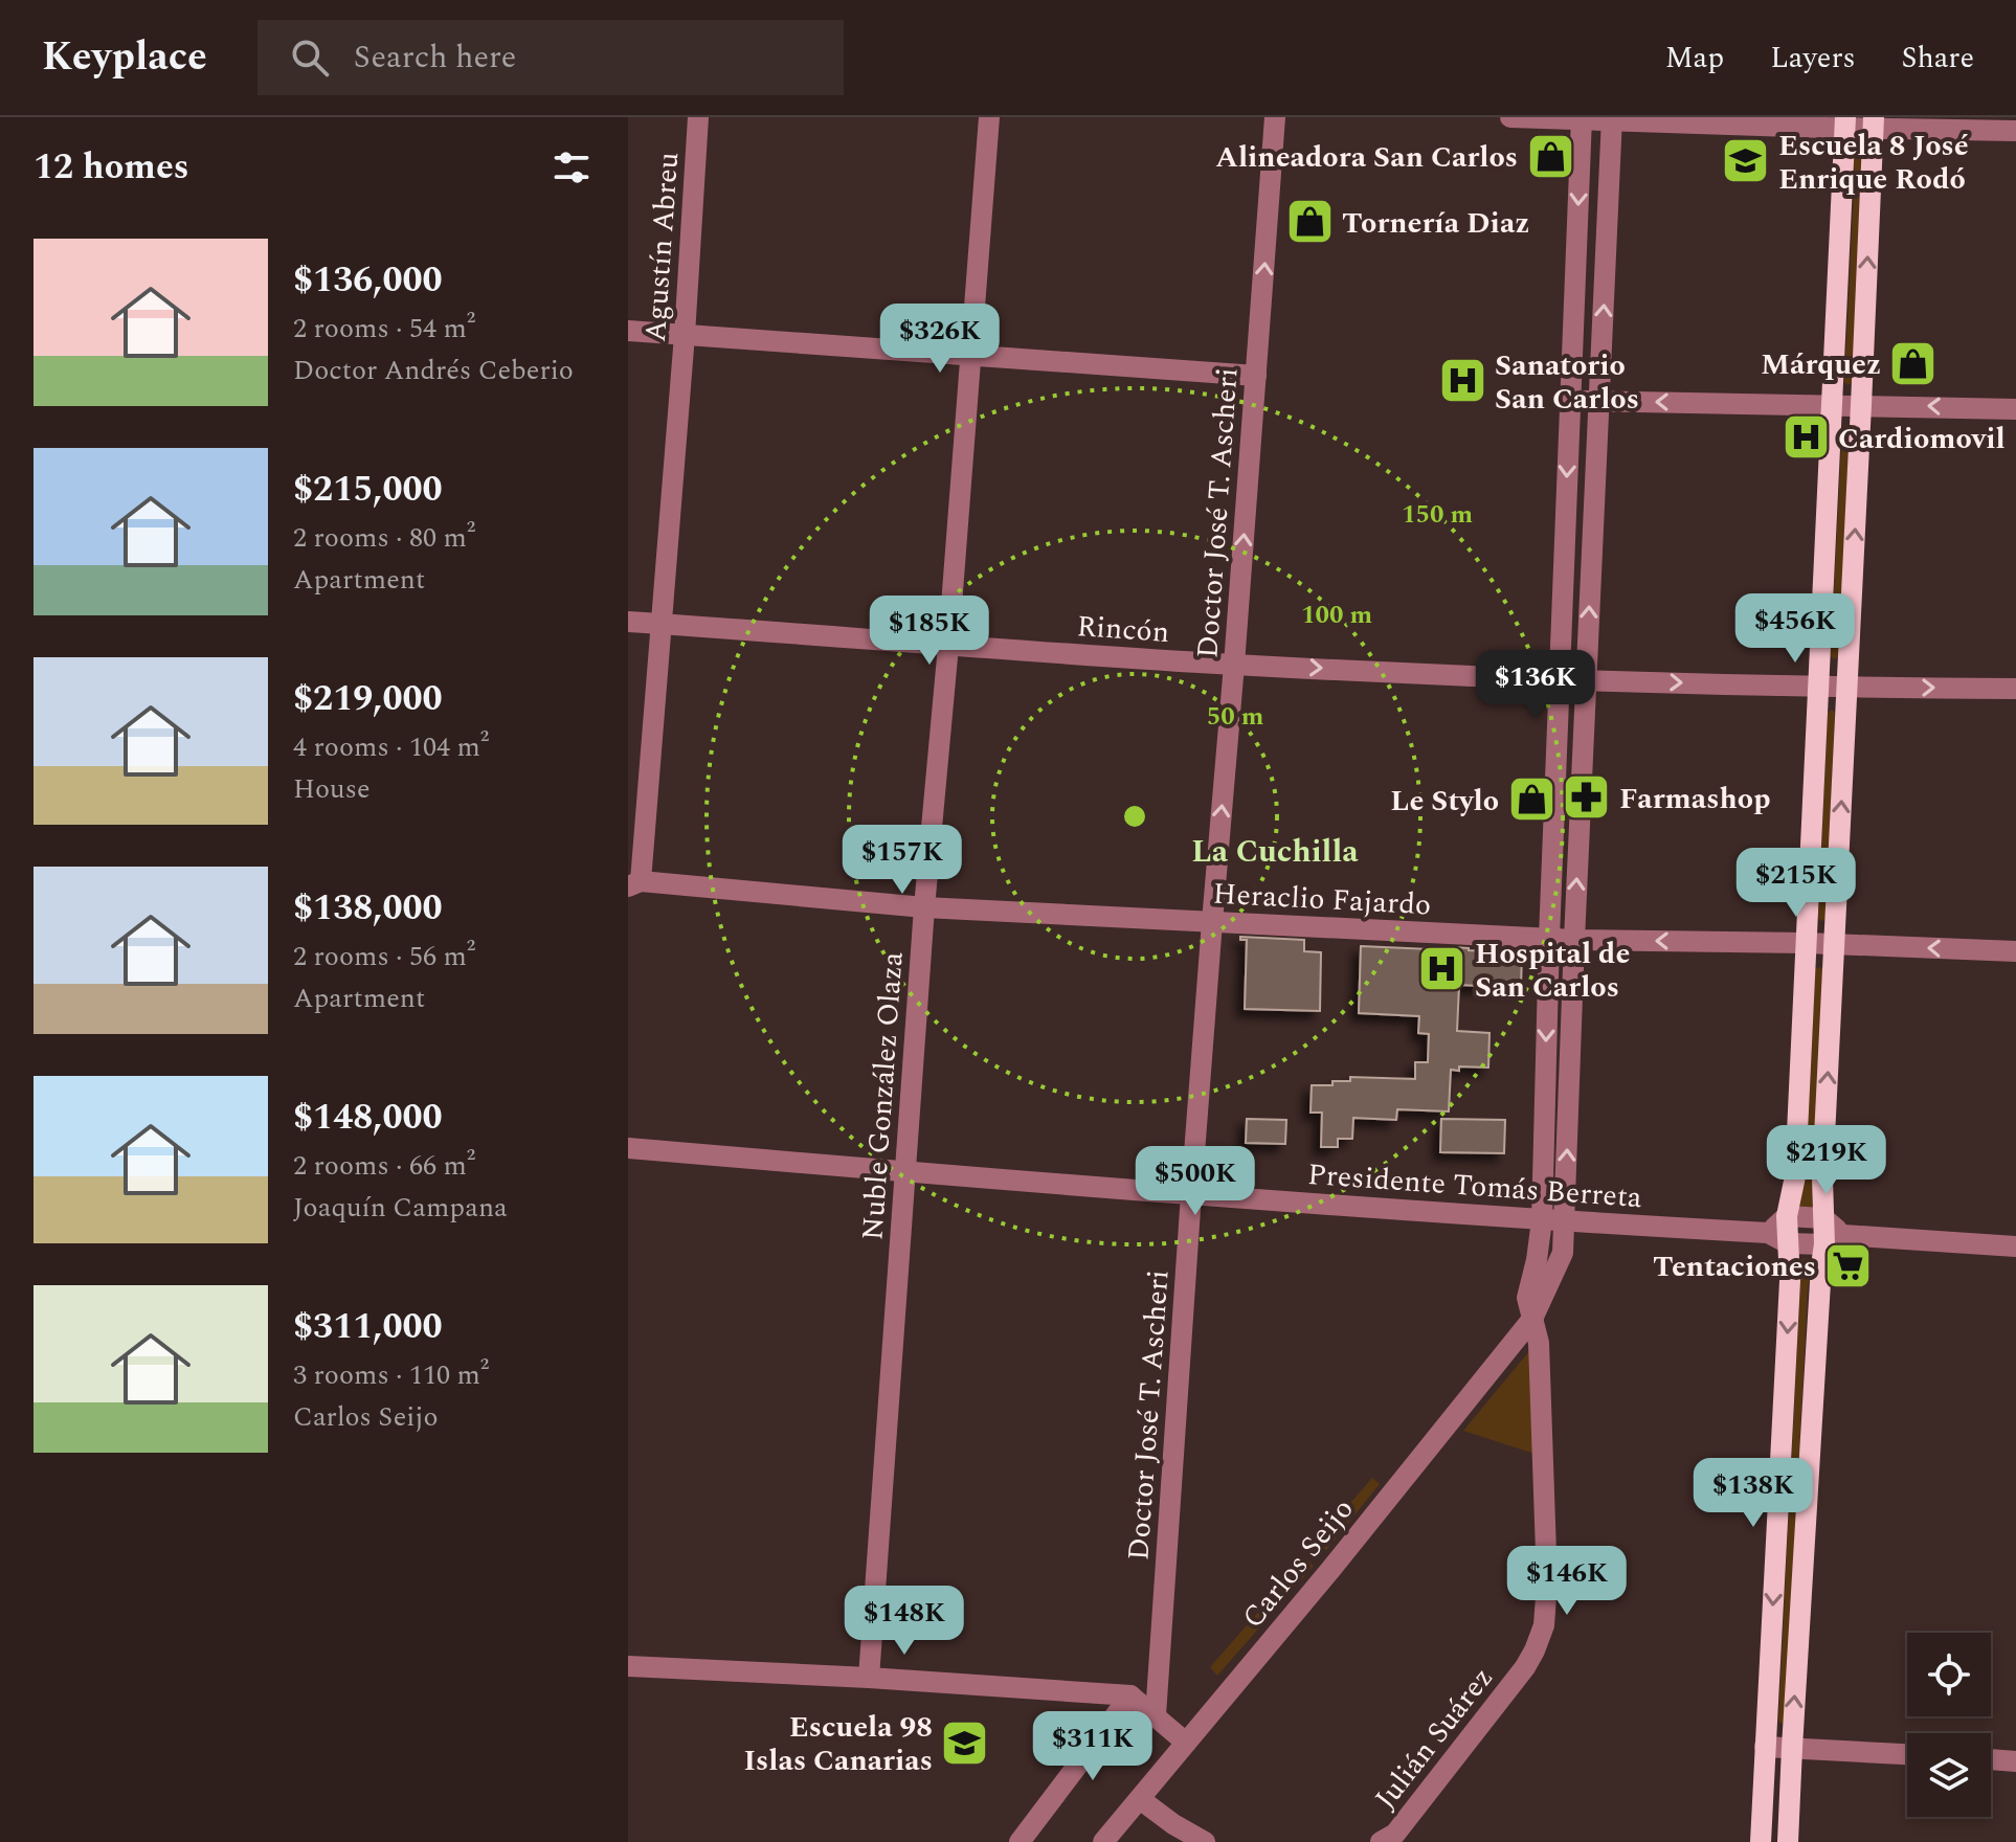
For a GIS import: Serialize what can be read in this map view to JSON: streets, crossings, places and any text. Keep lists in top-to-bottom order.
{
  "streets": {
    "street": [
      "Agustín Abreu",
      "Doctor José T. Ascheri",
      "Rincón",
      "Heraclio Fajardo",
      "Nuble González Olaza",
      "Presidente Tomás Berreta",
      "Carlos Seijo",
      "Julián Suárez"
    ]
  },
  "crossings": [
    ["Agustín Abreu", "Rincón"],
    ["Agustín Abreu", "Heraclio Fajardo"],
    ["Doctor José T. Ascheri", "Rincón"],
    ["Doctor José T. Ascheri", "Heraclio Fajardo"],
    ["Doctor José T. Ascheri", "Presidente Tomás Berreta"],
    ["Rincón", "Nuble González Olaza"],
    ["Rincón", "Carlos Seijo"],
    ["Rincón", "Julián Suárez"],
    ["Heraclio Fajardo", "Nuble González Olaza"],
    ["Heraclio Fajardo", "Carlos Seijo"],
    ["Heraclio Fajardo", "Julián Suárez"],
    ["Nuble González Olaza", "Presidente Tomás Berreta"],
    ["Presidente Tomás Berreta", "Carlos Seijo"],
    ["Presidente Tomás Berreta", "Julián Suárez"],
    ["Carlos Seijo", "Julián Suárez"]
  ],
  "one_way": [
    "Doctor José T. Ascheri",
    "Rincón",
    "Carlos Seijo",
    "Julián Suárez"
  ],
  "districts": ["La Cuchilla"],
  "places": {
    "shop": [
      "Alineadora San Carlos",
      "Tornería Diaz",
      "Márquez",
      "Le Stylo"
    ],
    "school or university": ["Escuela 8 José Enrique Rodó", "Escuela 98 Islas Canarias"],
    "hospital": ["Sanatorio San Carlos", "Cardiomovil", "Hospital de San Carlos"],
    "pharmacy": ["Farmashop"],
    "supermarket": ["Tentaciones"]
  },
  "page": {
    "header": "Keyplace",
    "search": "Search here",
    "nav": ["Map", "Layers", "Share"],
    "heading": "12 homes",
    "list": [
      {
        "name": "$136,000",
        "note": "2 rooms · 54 m² · Doctor Andrés Ceberio"
      },
      {
        "name": "$215,000",
        "note": "2 rooms · 80 m² · Apartment"
      },
      {
        "name": "$219,000",
        "note": "4 rooms · 104 m² · House"
      },
      {
        "name": "$138,000",
        "note": "2 rooms · 56 m² · Apartment"
      },
      {
        "name": "$148,000",
        "note": "2 rooms · 66 m² · Joaquín Campana"
      },
      {
        "name": "$311,000",
        "note": "3 rooms · 110 m² · Carlos Seijo"
      }
    ],
    "price": [
      "$326K",
      "$456K",
      "$185K",
      "$136K",
      "$157K",
      "$215K",
      "$219K",
      "$500K",
      "$138K",
      "$146K",
      "$148K",
      "$311K"
    ]
  },
  "rings": ["150 m", "100 m", "50 m"]
}
